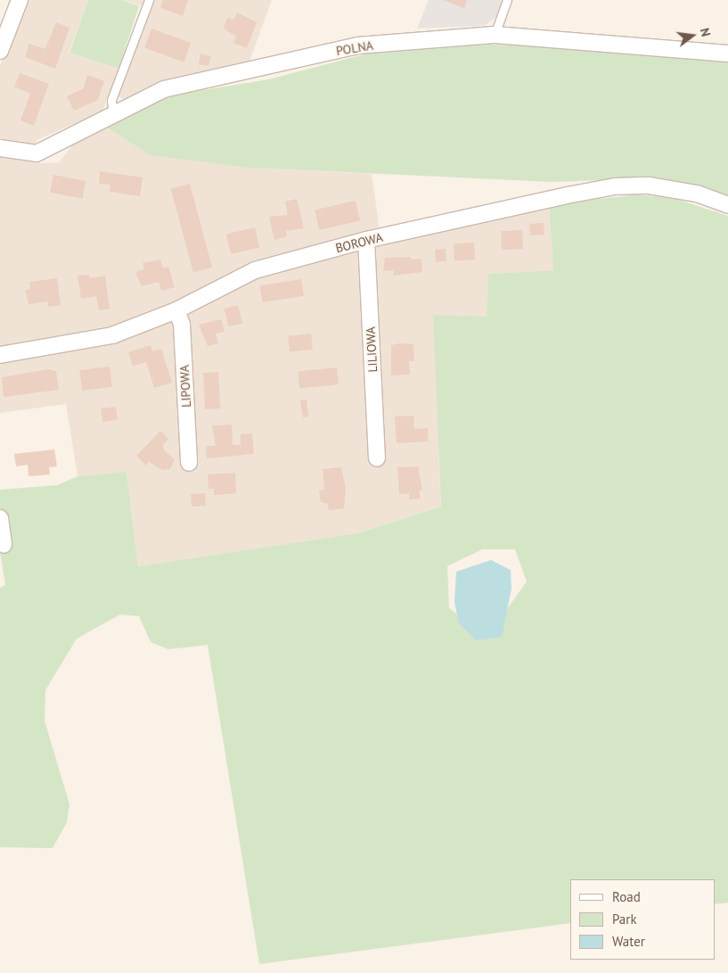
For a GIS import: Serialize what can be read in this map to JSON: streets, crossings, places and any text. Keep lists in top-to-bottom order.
{
  "streets": {
    "street": [
      "POLNA",
      "BOROWA",
      "LILIOWA",
      "LIPOWA"
    ]
  },
  "crossings": [
    ["BOROWA", "LILIOWA"],
    ["BOROWA", "LIPOWA"]
  ],
  "legend": ["Road", "Park", "Water"],
  "north": "right"
}
